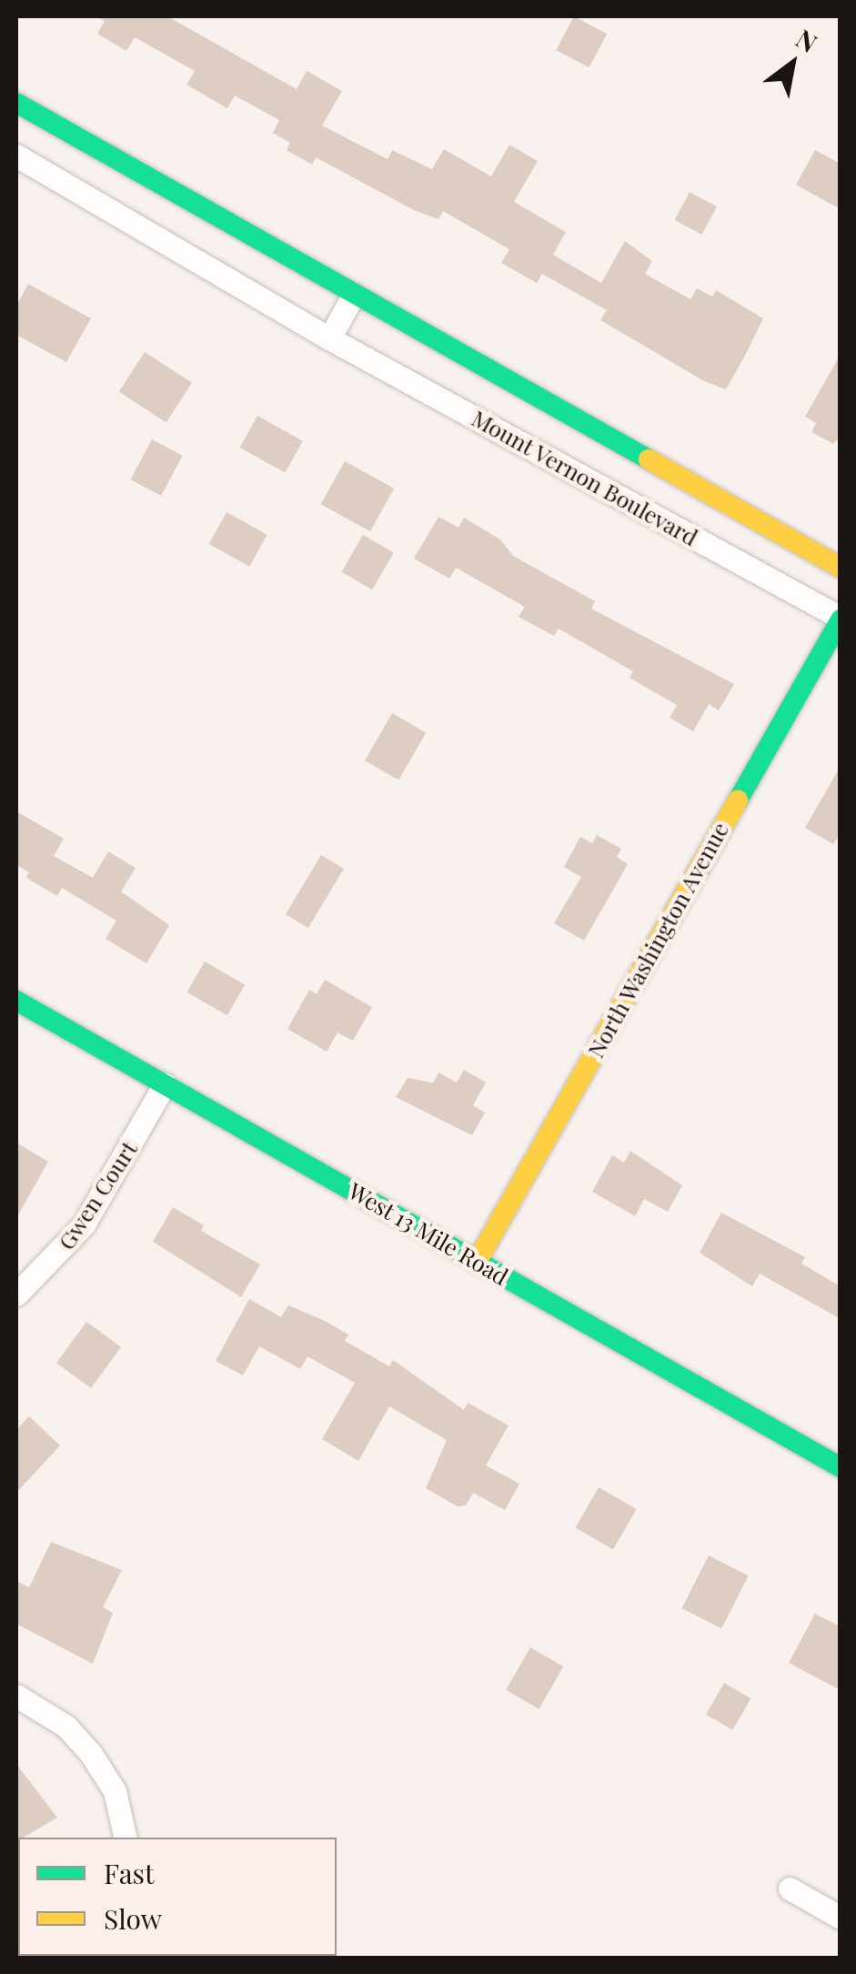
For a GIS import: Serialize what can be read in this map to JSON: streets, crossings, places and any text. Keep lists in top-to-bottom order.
{
  "streets": {
    "street": [
      "Mount Vernon Boulevard",
      "North Washington Avenue",
      "Gwen Court",
      "West 13 Mile Road"
    ]
  },
  "crossings": [
    ["Mount Vernon Boulevard", "North Washington Avenue"],
    ["North Washington Avenue", "West 13 Mile Road"],
    ["Gwen Court", "West 13 Mile Road"]
  ],
  "legend": ["Fast", "Slow"],
  "north": "top right"
}
